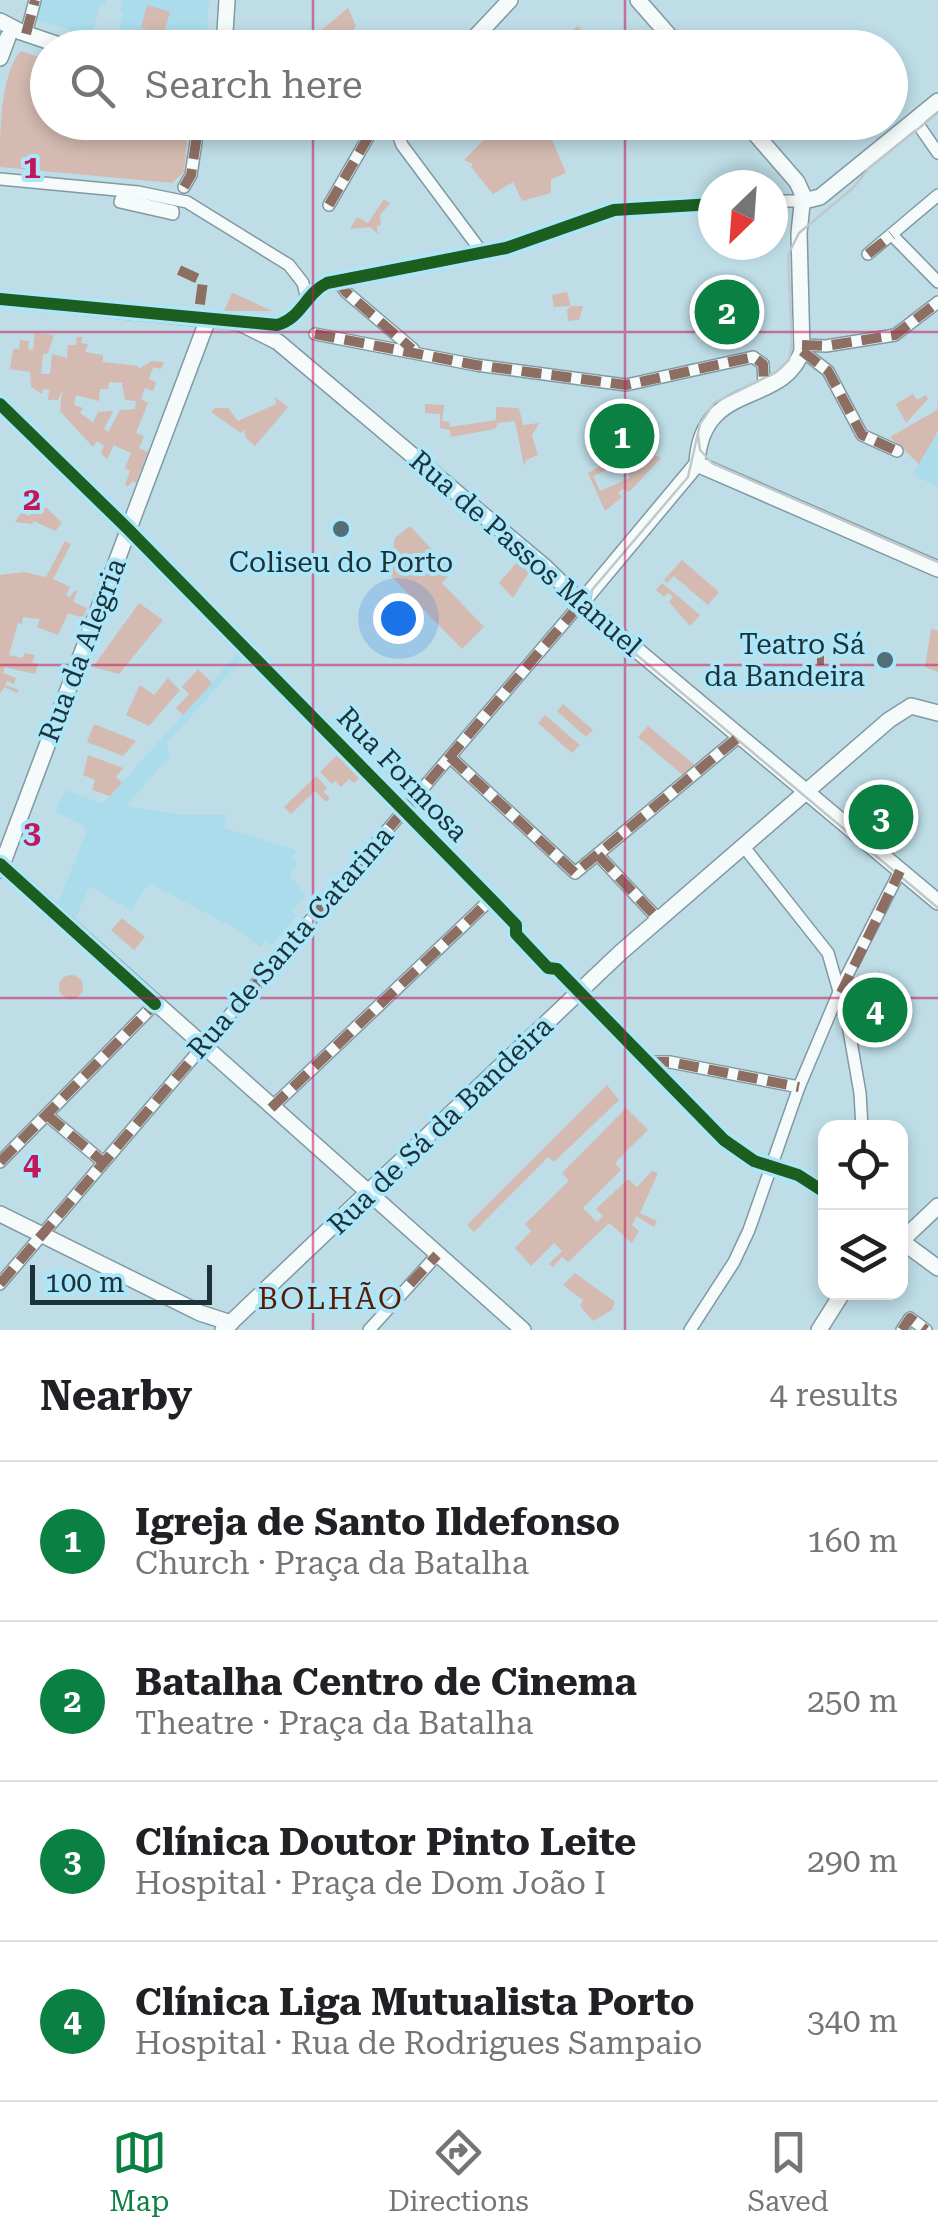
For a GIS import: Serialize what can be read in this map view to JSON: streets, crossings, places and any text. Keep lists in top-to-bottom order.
{
  "streets": {
    "street": [
      "Rua de Passos Manuel",
      "Rua da Alegria",
      "Rua Formosa",
      "Rua de Santa Catarina",
      "Rua de Sá da Bandeira"
    ]
  },
  "crossings": [
    ["Rua de Passos Manuel", "Rua de Santa Catarina"],
    ["Rua de Passos Manuel", "Rua de Sá da Bandeira"],
    ["Rua da Alegria", "Rua Formosa"],
    ["Rua Formosa", "Rua de Santa Catarina"],
    ["Rua Formosa", "Rua de Sá da Bandeira"]
  ],
  "districts": ["BOLHÃO"],
  "places": ["Coliseu do Porto", "Teatro Sá da Bandeira"],
  "scale_bar": "100 m",
  "north": "bottom left",
  "page": {
    "search": "Search here",
    "pins": [
      "2",
      "1",
      "3",
      "4"
    ],
    "scale": "100 m",
    "heading": ["Nearby", "4 results"],
    "list": [
      {
        "mark": "1",
        "name": "Igreja de Santo Ildefonso",
        "note": "Church · Praça da Batalha",
        "value": "160 m"
      },
      {
        "mark": "2",
        "name": "Batalha Centro de Cinema",
        "note": "Theatre · Praça da Batalha",
        "value": "250 m"
      },
      {
        "mark": "3",
        "name": "Clínica Doutor Pinto Leite",
        "note": "Hospital · Praça de Dom João I",
        "value": "290 m"
      },
      {
        "mark": "4",
        "name": "Clínica Liga Mutualista Porto",
        "note": "Hospital · Rua de Rodrigues Sampaio",
        "value": "340 m"
      }
    ],
    "nav": ["Map", "Directions", "Saved"]
  },
  "grid": {
    "rows": [
      "1",
      "2",
      "3",
      "4"
    ]
  }
}
